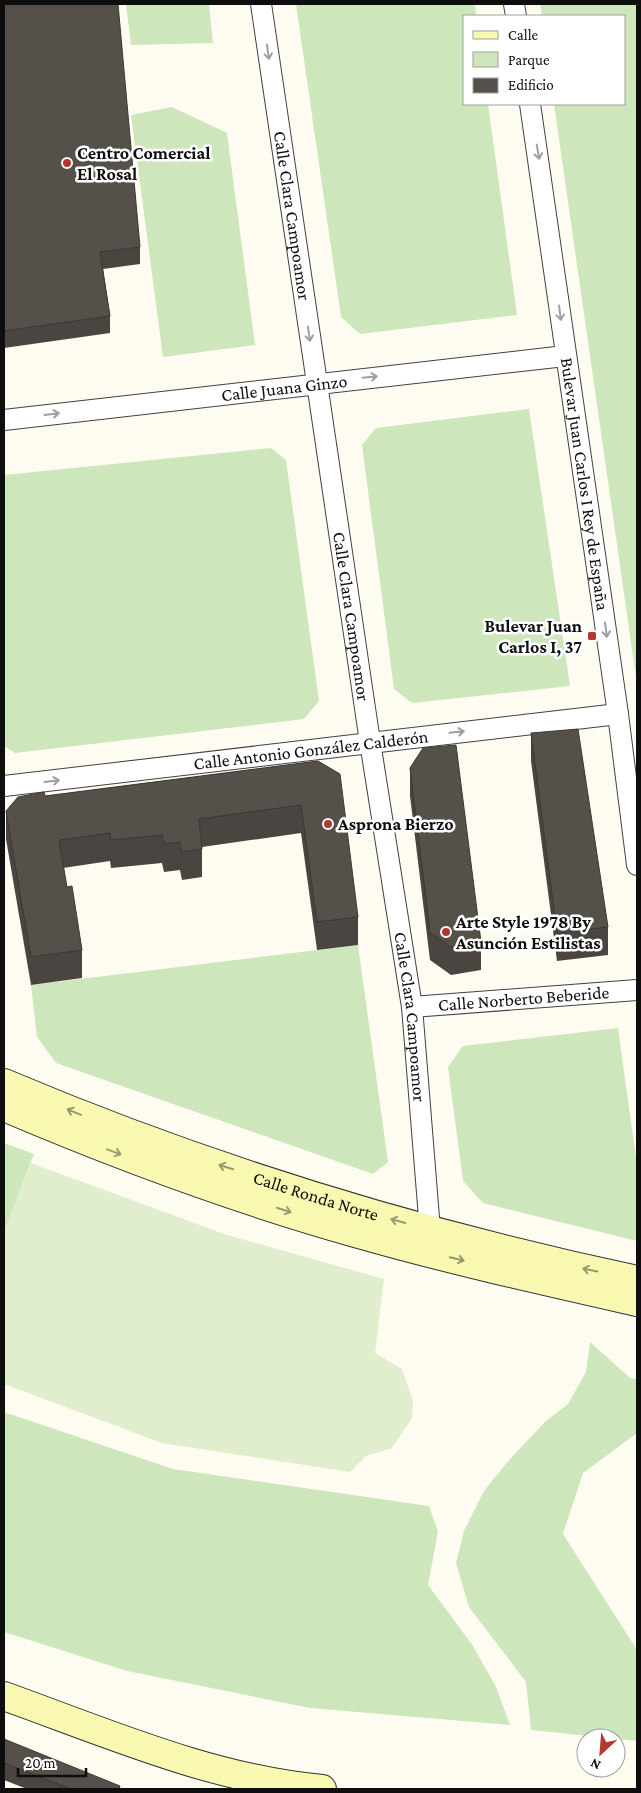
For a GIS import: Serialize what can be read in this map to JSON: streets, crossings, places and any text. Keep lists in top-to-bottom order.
{
  "streets": {
    "street": [
      "Calle Clara Campoamor",
      "Calle Juana Ginzo",
      "Bulevar Juan Carlos I Rey de España",
      "Calle Antonio González Calderón",
      "Calle Norberto Beberide",
      "Calle Ronda Norte"
    ]
  },
  "crossings": [
    ["Calle Clara Campoamor", "Calle Juana Ginzo"],
    ["Calle Clara Campoamor", "Calle Antonio González Calderón"],
    ["Calle Clara Campoamor", "Calle Norberto Beberide"],
    ["Calle Clara Campoamor", "Calle Ronda Norte"],
    ["Calle Juana Ginzo", "Bulevar Juan Carlos I Rey de España"],
    ["Bulevar Juan Carlos I Rey de España", "Calle Antonio González Calderón"]
  ],
  "one_way": ["Calle Juana Ginzo", "Bulevar Juan Carlos I Rey de España", "Calle Antonio González Calderón"],
  "places": {
    "other": ["Centro Comercial El Rosal", "Asprona Bierzo", "Arte Style 1978 By Asunción Estilistas"],
    "transit": ["Bulevar Juan Carlos I, 37"]
  },
  "legend": ["Calle", "Parque", "Edificio"],
  "scale_bar": "20 m",
  "north": "bottom left"
}
